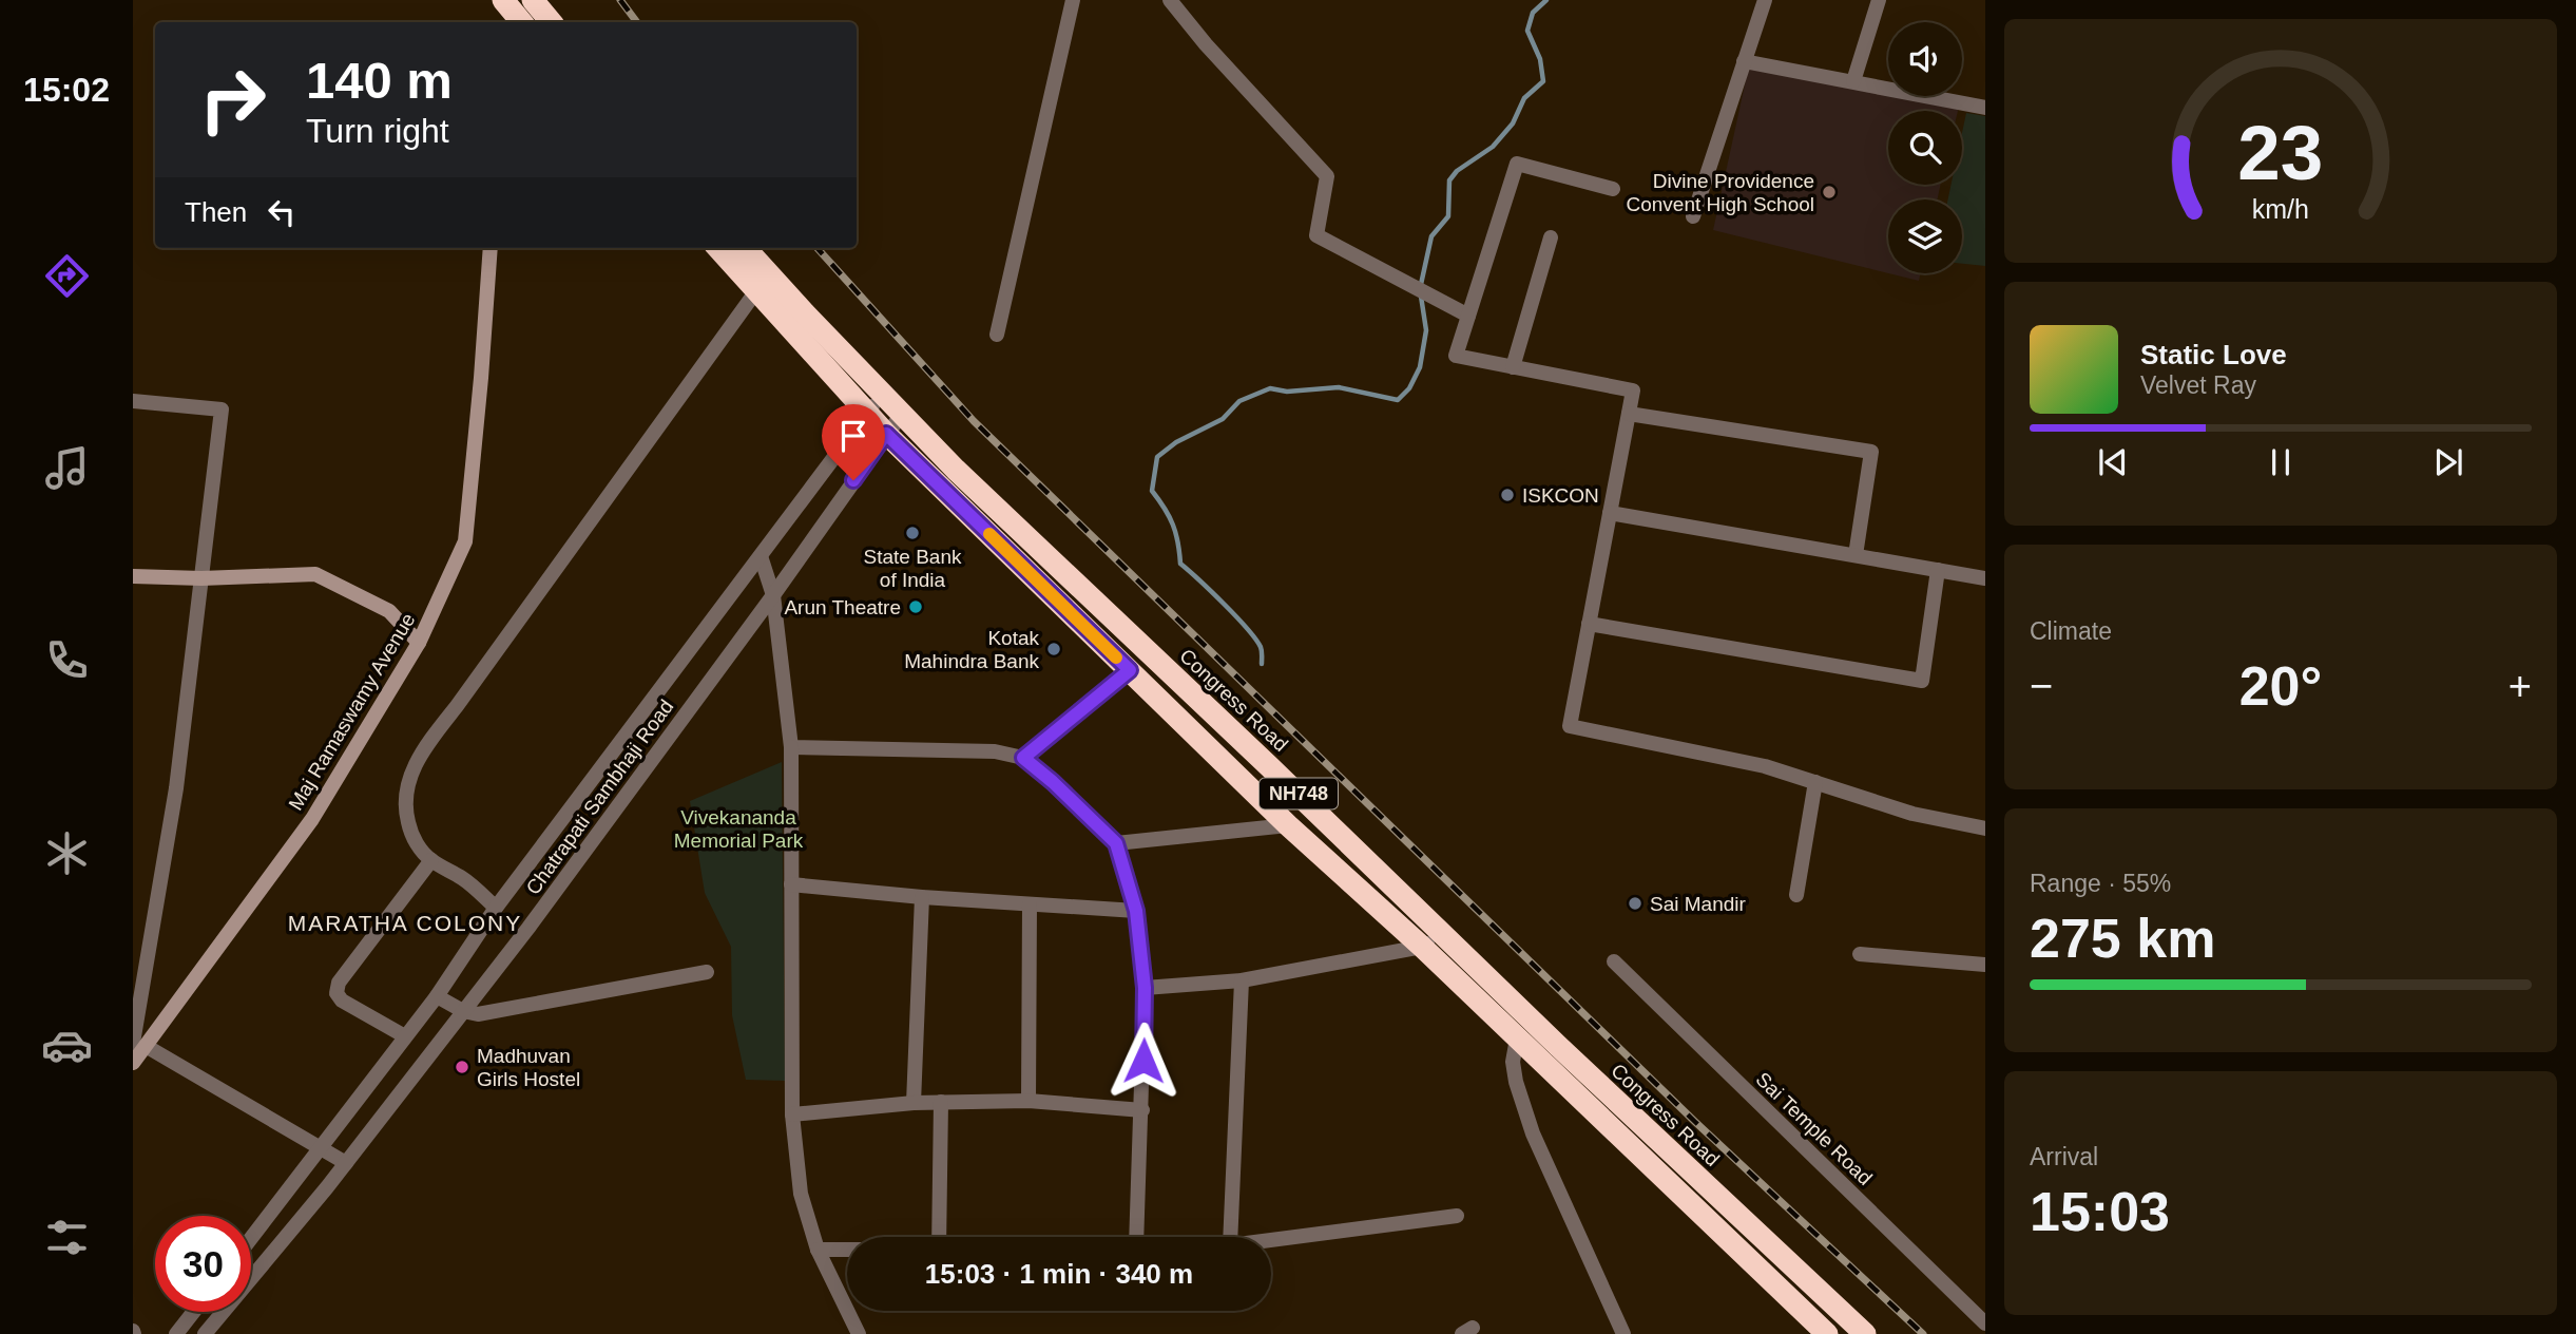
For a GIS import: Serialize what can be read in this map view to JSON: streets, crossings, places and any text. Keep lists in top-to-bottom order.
{
  "streets": {
    "highway": ["Congress Road", "NH748"],
    "street": ["Maj Ramaswamy Avenue", "Chatrapati Sambhaji Road", "Sai Temple Road"]
  },
  "crossings": [
    ["Congress Road", "Chatrapati Sambhaji Road"],
    ["NH748", "Chatrapati Sambhaji Road"]
  ],
  "districts": ["MARATHA COLONY"],
  "parks": ["Vivekananda Memorial Park"],
  "places": [
    "Divine Providence Convent High School",
    "ISKCON",
    "State Bank of India",
    "Arun Theatre",
    "Kotak Mahindra Bank",
    "Sai Mandir",
    "Madhuvan Girls Hostel"
  ],
  "page": {
    "tabs": "15:02",
    "turn": ["140 m", "Turn right"],
    "then": "Then",
    "song": ["Static Love", "Velvet Ray"],
    "tile": [
      "Climate",
      ["Range · 55%", "275 km"],
      ["Arrival", "15:03"]
    ],
    "heat": ["−", "20°", "+"],
    "limit": "30",
    "trip": "15:03 · 1 min · 340 m",
    "gauge": ["23", "km/h"]
  }
}
